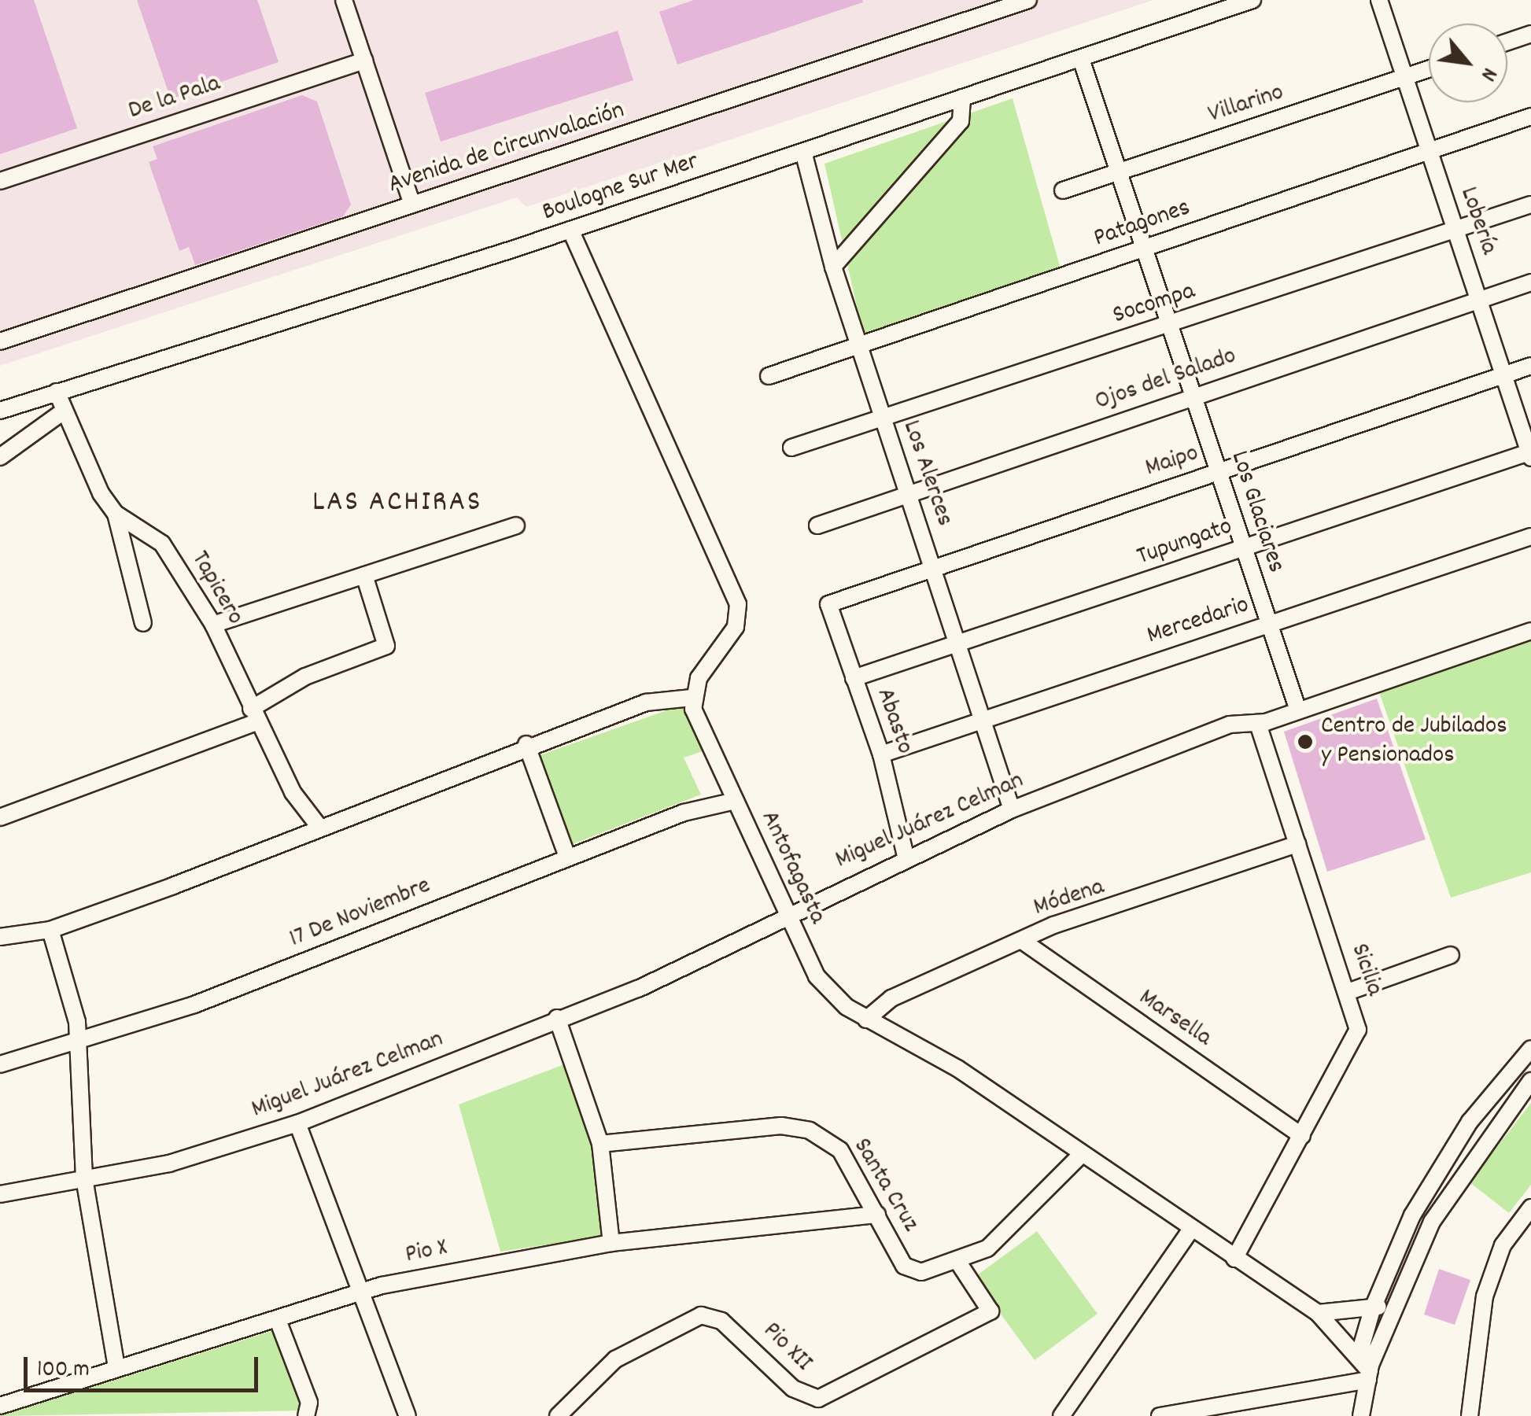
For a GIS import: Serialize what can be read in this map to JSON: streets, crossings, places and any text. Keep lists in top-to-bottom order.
{
  "streets": {
    "street": [
      "De la Pala",
      "Villarino",
      "Avenida de Circunvalación",
      "Boulogne Sur Mer",
      "Lobería",
      "Patagones",
      "Socompa",
      "Ojos del Salado",
      "Maipo",
      "Los Alerces",
      "Los Glaciares",
      "Tupungato",
      "Tapicero",
      "Mercedario",
      "Abasto",
      "Miguel Juárez Celman",
      "Antofagasta",
      "Módena",
      "17 De Noviembre",
      "Sicilia",
      "Marsella",
      "Santa Cruz",
      "Pio X",
      "Pio XII"
    ]
  },
  "crossings": [
    ["Villarino", "Lobería"],
    ["Villarino", "Los Glaciares"],
    ["Boulogne Sur Mer", "Los Alerces"],
    ["Boulogne Sur Mer", "Los Glaciares"],
    ["Lobería", "Patagones"],
    ["Lobería", "Socompa"],
    ["Lobería", "Ojos del Salado"],
    ["Lobería", "Maipo"],
    ["Lobería", "Tupungato"],
    ["Patagones", "Los Alerces"],
    ["Patagones", "Los Glaciares"],
    ["Socompa", "Los Alerces"],
    ["Socompa", "Los Glaciares"],
    ["Ojos del Salado", "Los Alerces"],
    ["Ojos del Salado", "Los Glaciares"],
    ["Maipo", "Los Alerces"],
    ["Maipo", "Los Glaciares"],
    ["Maipo", "Abasto"],
    ["Los Alerces", "Tupungato"],
    ["Los Alerces", "Mercedario"],
    ["Los Alerces", "Miguel Juárez Celman"],
    ["Los Glaciares", "Tupungato"],
    ["Los Glaciares", "Mercedario"],
    ["Los Glaciares", "Miguel Juárez Celman"],
    ["Tupungato", "Abasto"],
    ["Mercedario", "Abasto"],
    ["Abasto", "Miguel Juárez Celman"],
    ["Miguel Juárez Celman", "Antofagasta"],
    ["Miguel Juárez Celman", "Sicilia"],
    ["Antofagasta", "Módena"],
    ["Antofagasta", "17 De Noviembre"],
    ["Antofagasta", "Sicilia"],
    ["Antofagasta", "Santa Cruz"],
    ["Módena", "Sicilia"],
    ["Módena", "Marsella"],
    ["Sicilia", "Marsella"],
    ["Santa Cruz", "Pio X"],
    ["Santa Cruz", "Pio XII"]
  ],
  "districts": ["LAS ACHIRAS"],
  "places": ["Centro de Jubilados y Pensionados"],
  "scale_bar": "100 m",
  "north": "bottom right"
}
